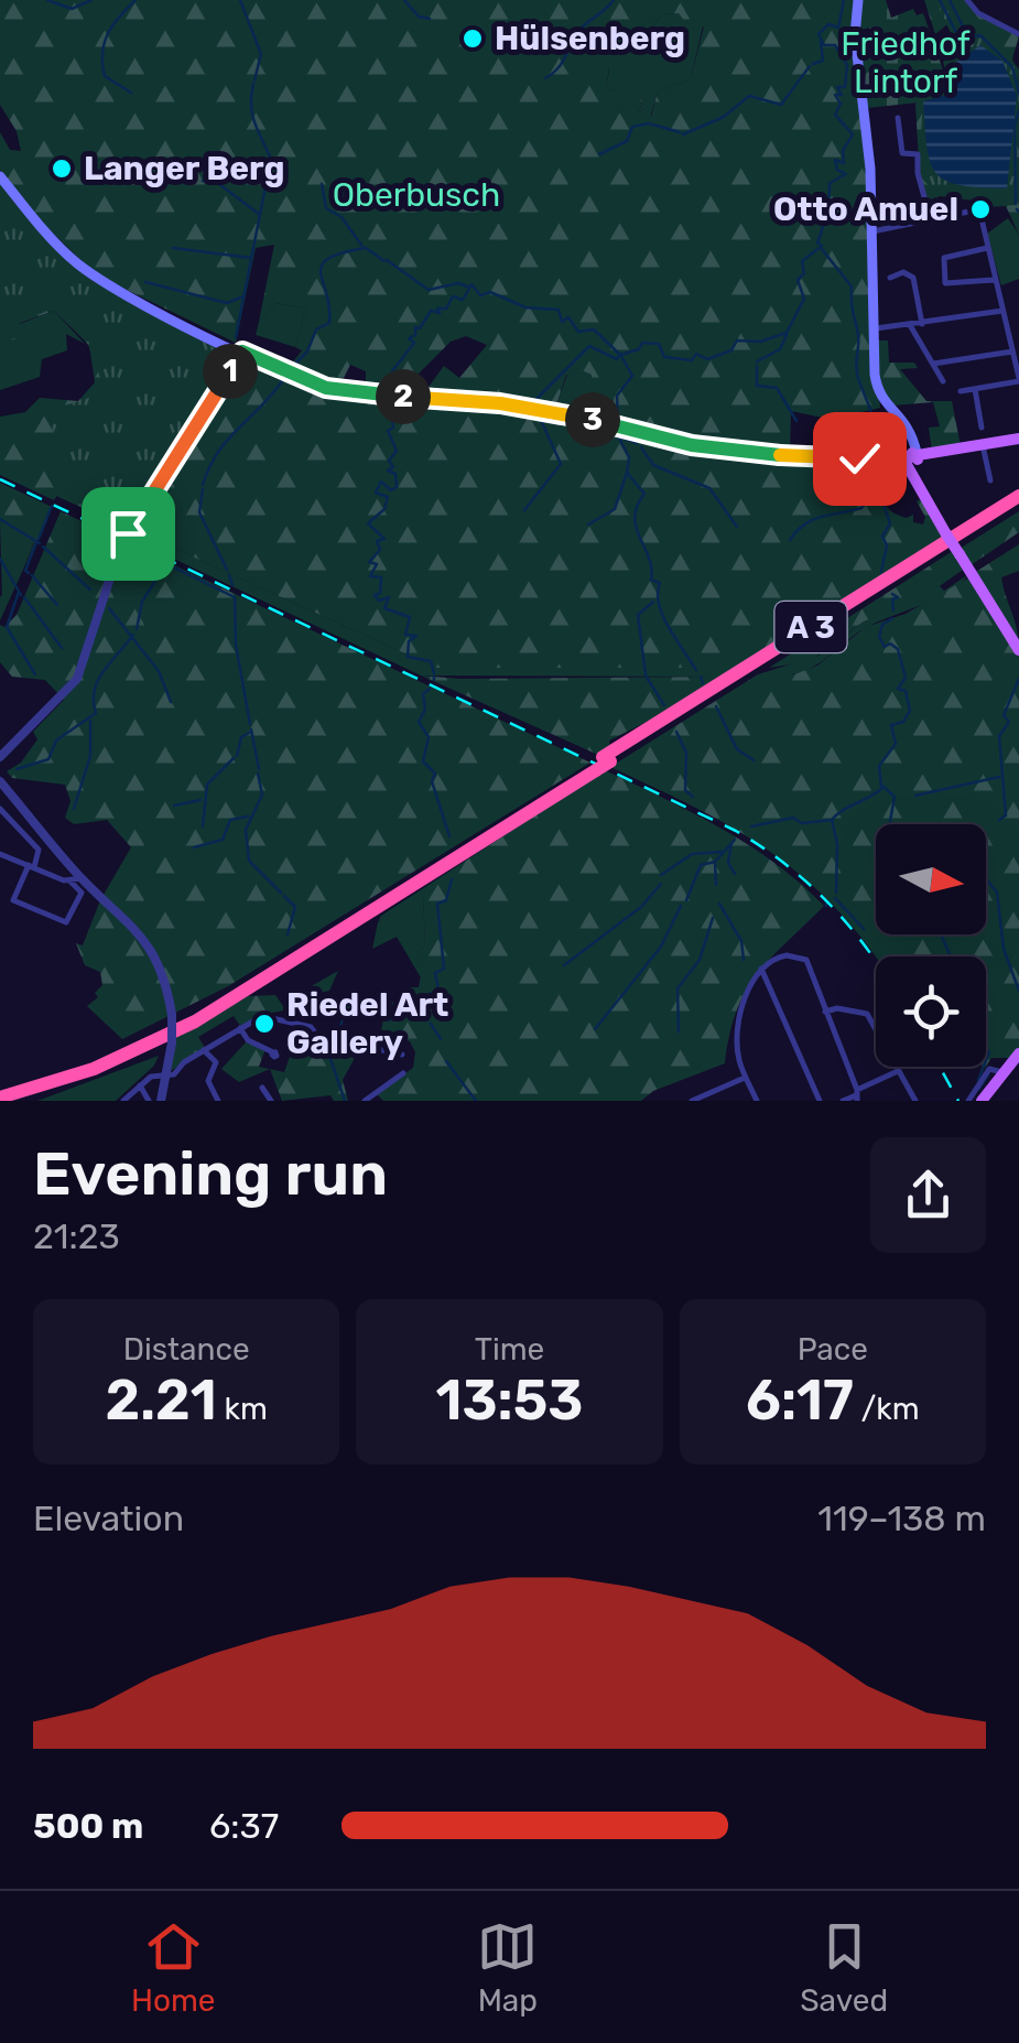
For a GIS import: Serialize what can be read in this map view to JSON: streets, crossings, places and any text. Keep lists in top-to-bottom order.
{
  "streets": {
    "highway": ["A 3"]
  },
  "parks": ["Friedhof Lintorf", "Oberbusch"],
  "places": [
    "Hülsenberg",
    "Langer Berg",
    "Otto Amuel",
    "Riedel Art Gallery"
  ],
  "north": "right",
  "page": {
    "pins": ["1", "2", "3"],
    "heading": ["Evening run", "21:23"],
    "stats": [
      ["Distance", "2.21 km"],
      ["Time", "13:53"],
      ["Pace", "6:17 /km"]
    ],
    "chart": ["Elevation", "119–138 m"],
    "list": [
      {
        "name": "500 m",
        "note": "6:37"
      }
    ],
    "tabs": ["Home", "Map", "Saved"]
  }
}
